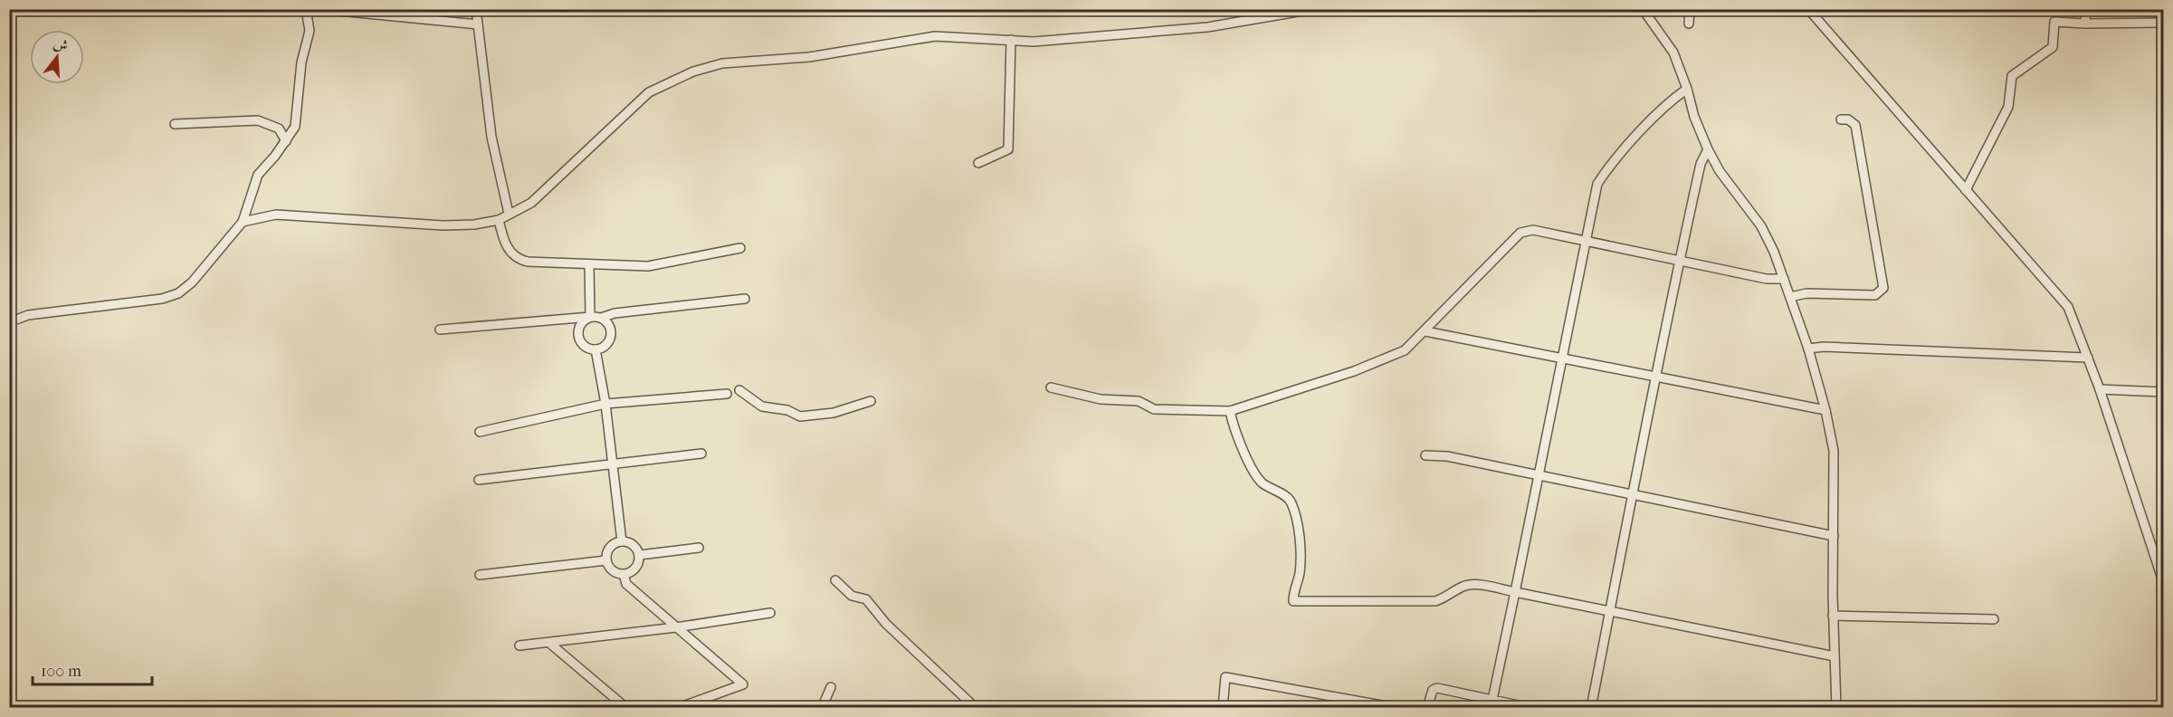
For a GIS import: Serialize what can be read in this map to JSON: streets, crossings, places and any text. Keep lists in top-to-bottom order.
{
  "scale_bar": "100 m",
  "north": "top"
}
